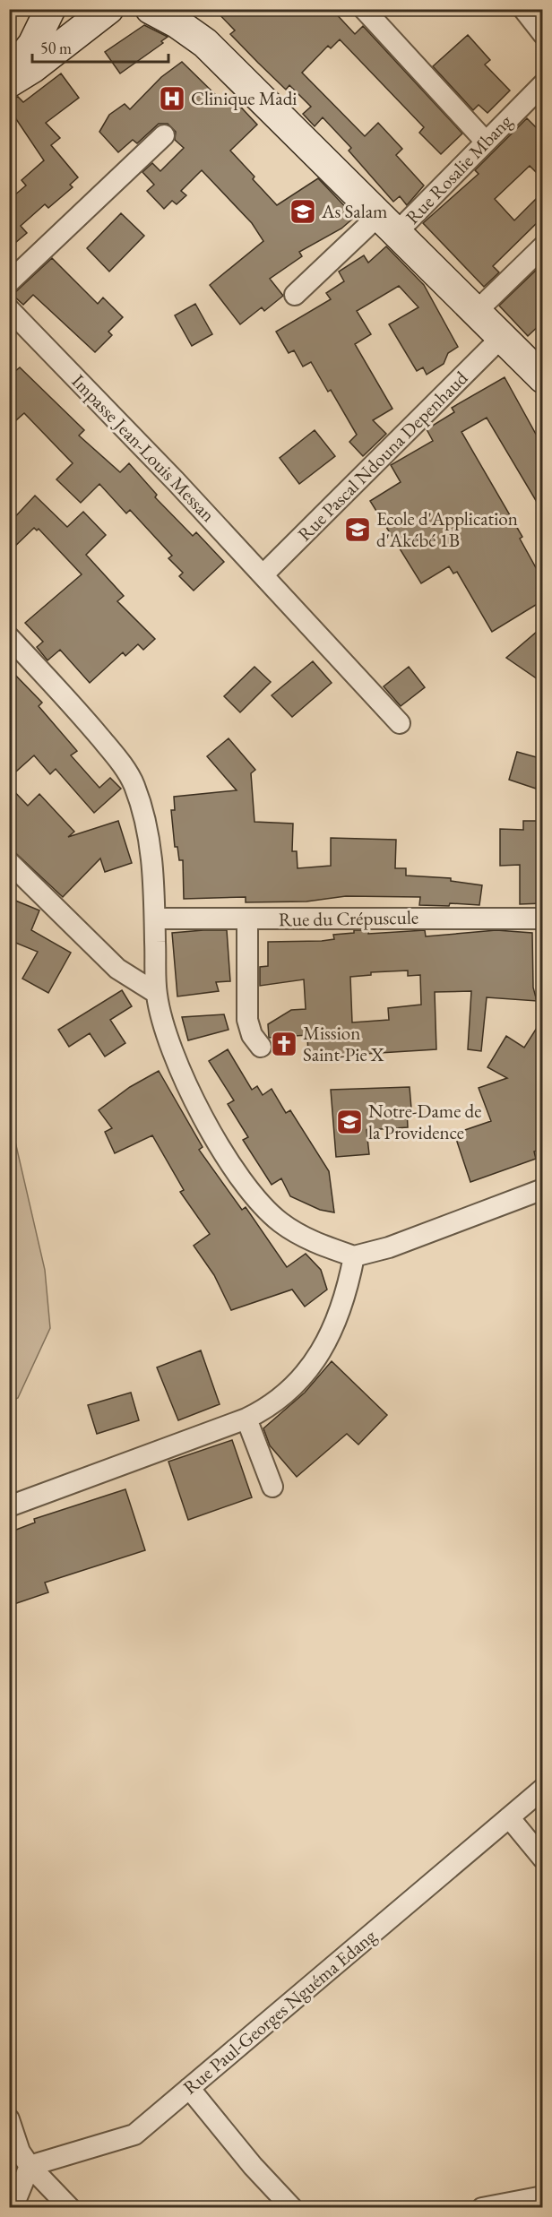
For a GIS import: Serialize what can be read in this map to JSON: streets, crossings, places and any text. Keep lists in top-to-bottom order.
{
  "streets": {
    "street": [
      "Rue Rosalie Mbang",
      "Impasse Jean-Louis Messan",
      "Rue Pascal Ndouna Depenhaud",
      "Rue du Crépuscule",
      "Rue Paul-Georges Nguéma Edang"
    ]
  },
  "crossings": [
    ["Impasse Jean-Louis Messan", "Rue Pascal Ndouna Depenhaud"]
  ],
  "places": {
    "hospital": ["Clinique Madi"],
    "school or university": ["As Salam", "Ecole d'Application d'Akébé 1B", "Notre-Dame de la Providence"],
    "church": ["Mission Saint-Pie X"]
  },
  "scale_bar": "50 m"
}
